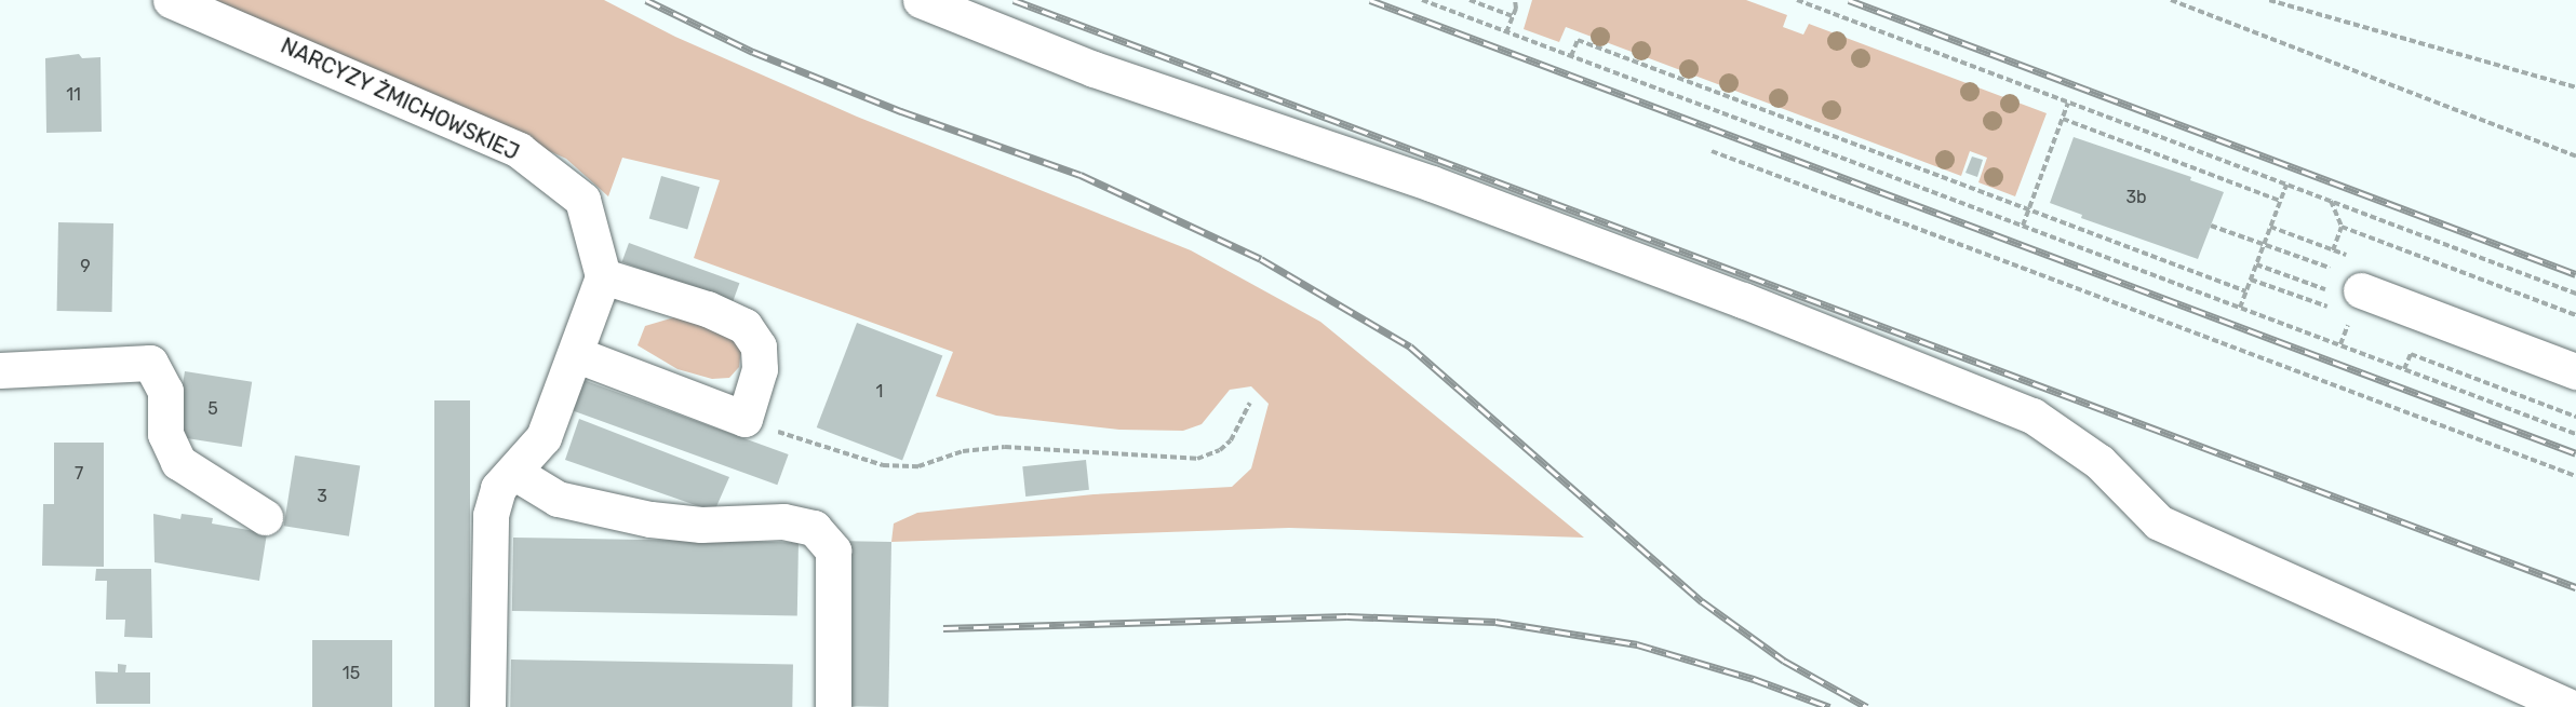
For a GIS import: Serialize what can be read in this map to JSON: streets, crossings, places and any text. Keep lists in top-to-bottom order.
{
  "streets": {
    "street": ["NARCYZY ŻMICHOWSKIEJ"]
  },
  "house_numbers": [
    "11",
    "3b",
    "9",
    "1",
    "5",
    "7",
    "3",
    "15"
  ]
}
